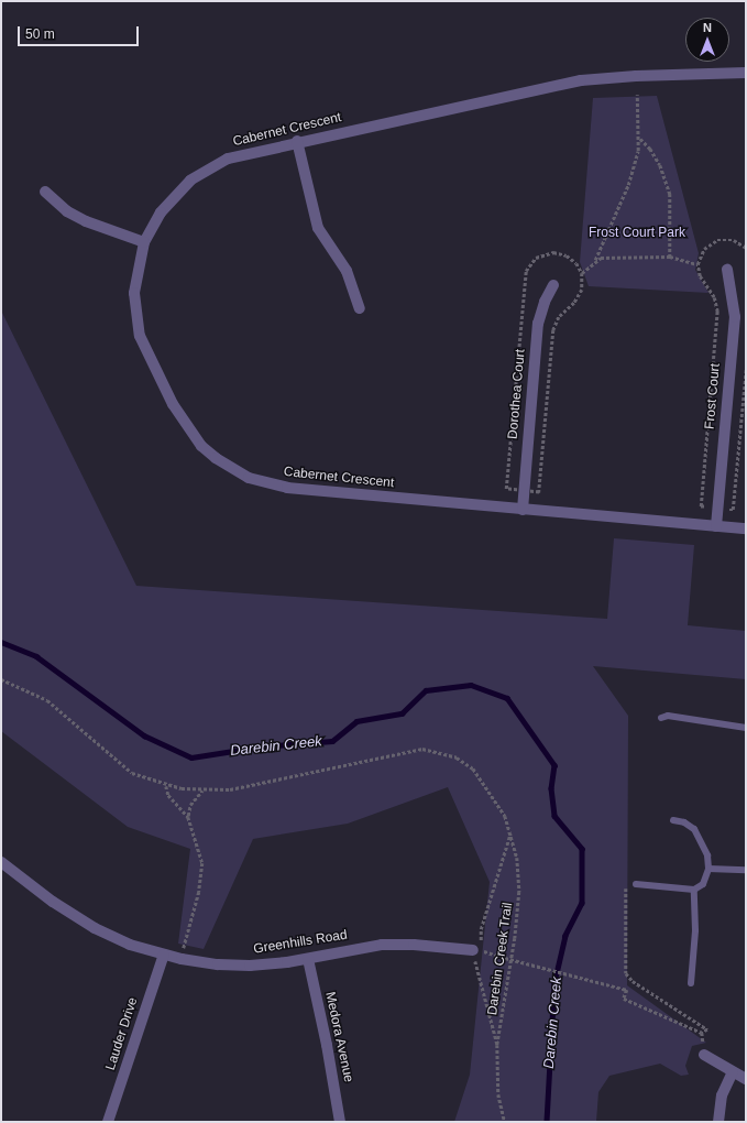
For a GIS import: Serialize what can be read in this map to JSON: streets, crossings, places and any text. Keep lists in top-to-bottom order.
{
  "streets": {
    "street": [
      "Cabernet Crescent",
      "Dorothea Court",
      "Frost Court",
      "Greenhills Road",
      "Lauder Drive",
      "Medora Avenue"
    ],
    "path": ["Darebin Creek Trail"]
  },
  "crossings": [
    ["Cabernet Crescent", "Dorothea Court"],
    ["Cabernet Crescent", "Frost Court"],
    ["Greenhills Road", "Lauder Drive"],
    ["Greenhills Road", "Medora Avenue"]
  ],
  "water": ["Darebin Creek"],
  "parks": ["Frost Court Park"],
  "scale_bar": "50 m",
  "north": "top"
}
